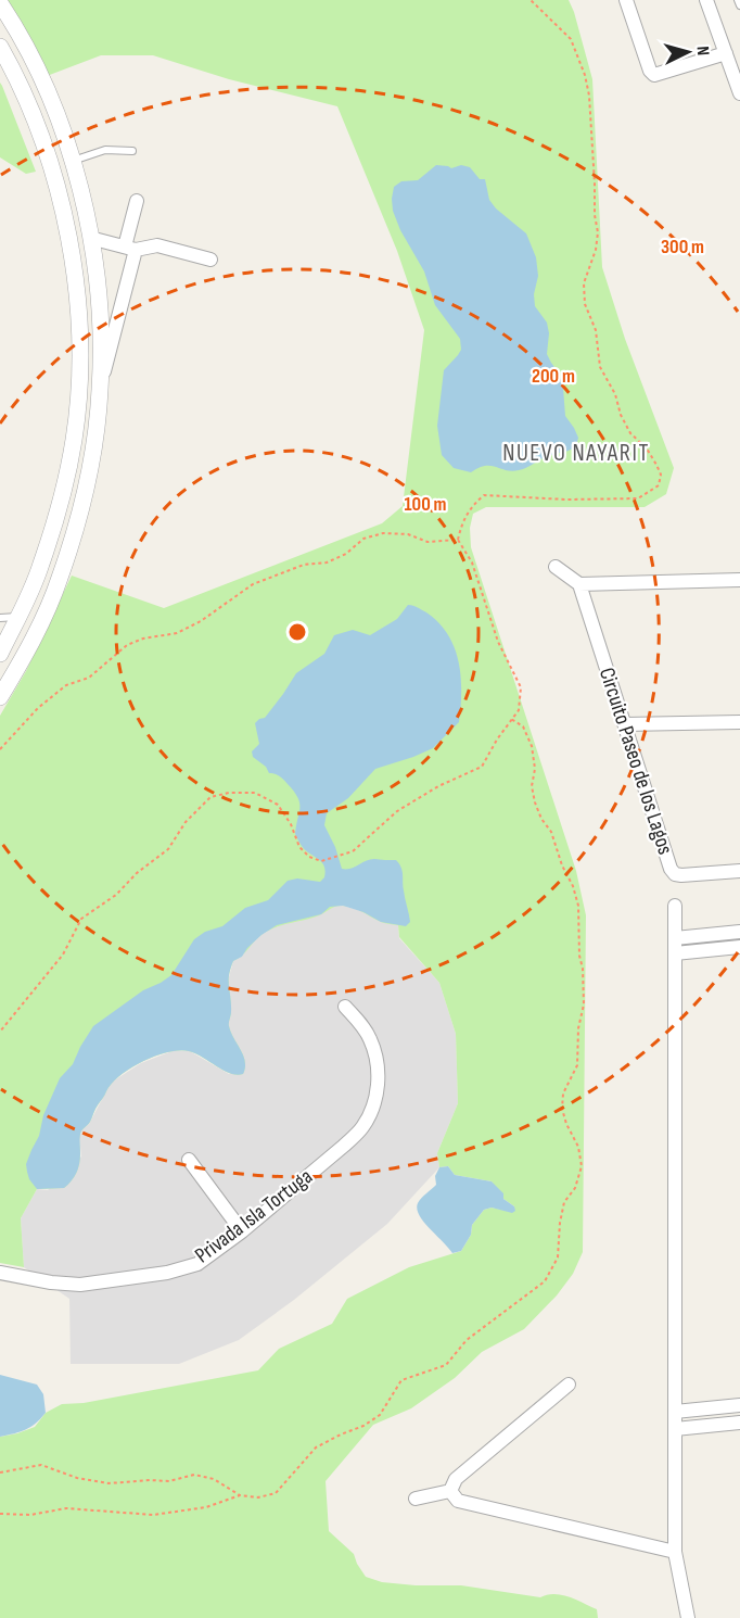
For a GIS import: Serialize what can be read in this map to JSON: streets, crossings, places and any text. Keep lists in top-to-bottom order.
{
  "streets": {
    "street": ["Circuito Paseo de los Lagos", "Privada Isla Tortuga"]
  },
  "districts": ["NUEVO NAYARIT"],
  "north": "right",
  "rings": ["300 m", "200 m", "100 m"]
}
